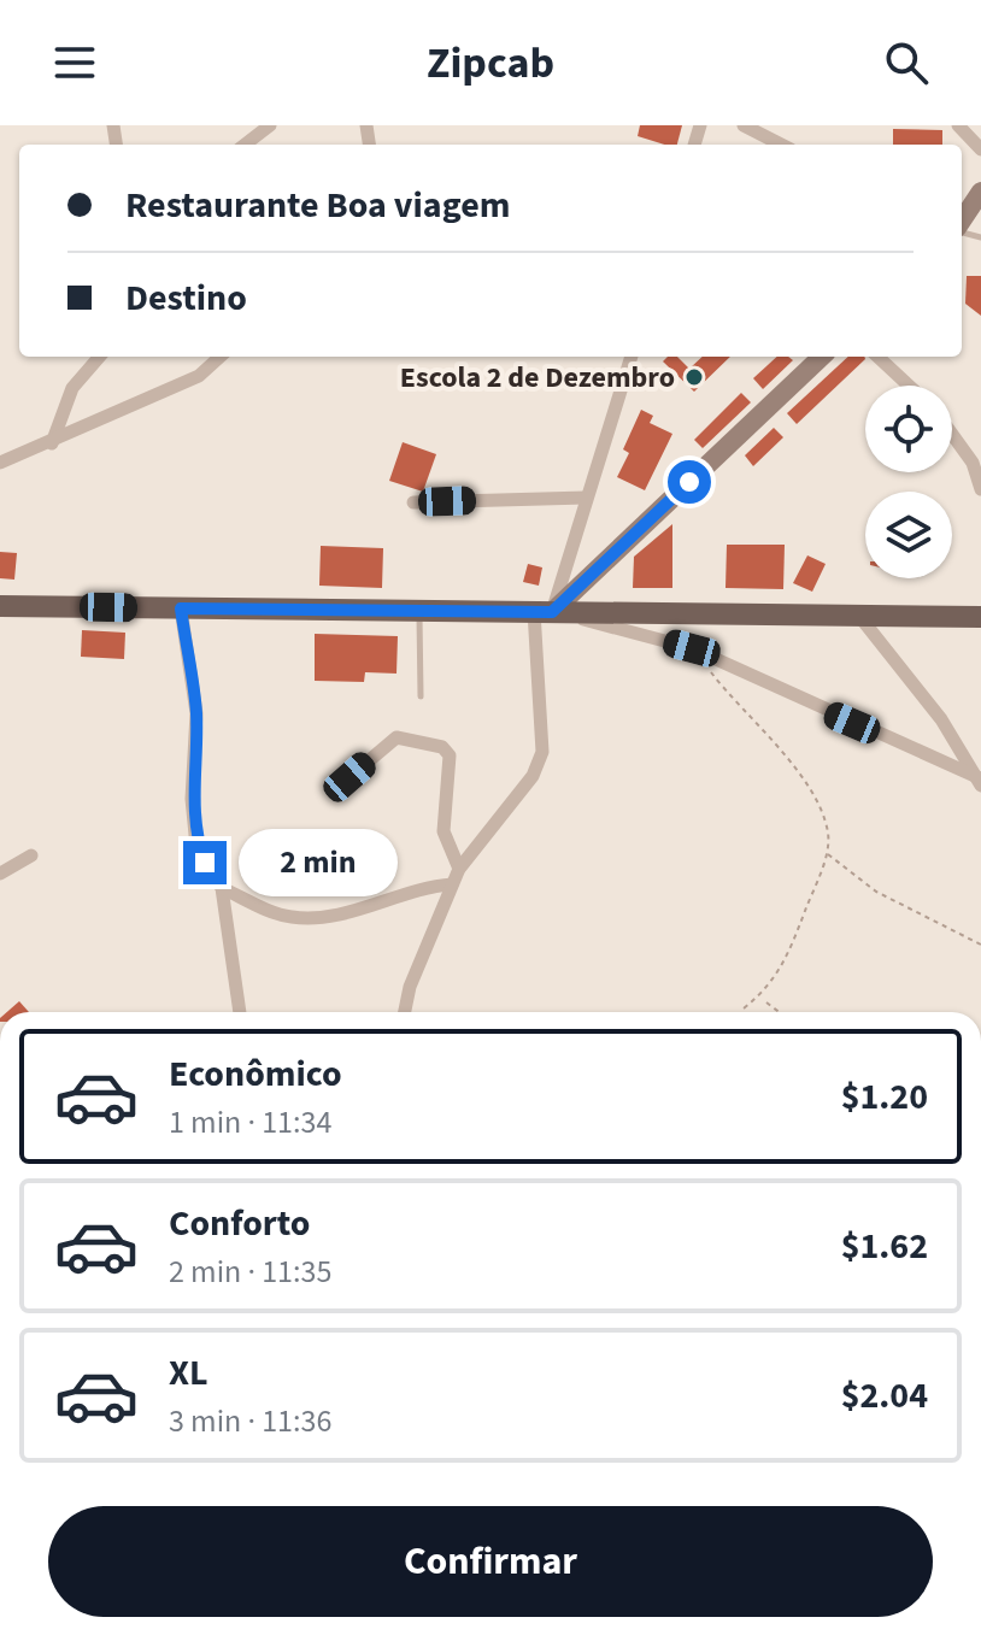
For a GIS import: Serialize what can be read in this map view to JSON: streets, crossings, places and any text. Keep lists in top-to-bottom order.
{
  "places": ["Escola 2 de Dezembro"],
  "page": {
    "header": "Zipcab",
    "banner": ["Restaurante Boa viagem", "Destino"],
    "bubble": "2 min",
    "list": [
      {
        "name": "Econômico",
        "note": "1 min · 11:34",
        "value": "$1.20"
      },
      {
        "name": "Conforto",
        "note": "2 min · 11:35",
        "value": "$1.62"
      },
      {
        "name": "XL",
        "note": "3 min · 11:36",
        "value": "$2.04"
      }
    ],
    "buttons": "Confirmar"
  }
}
